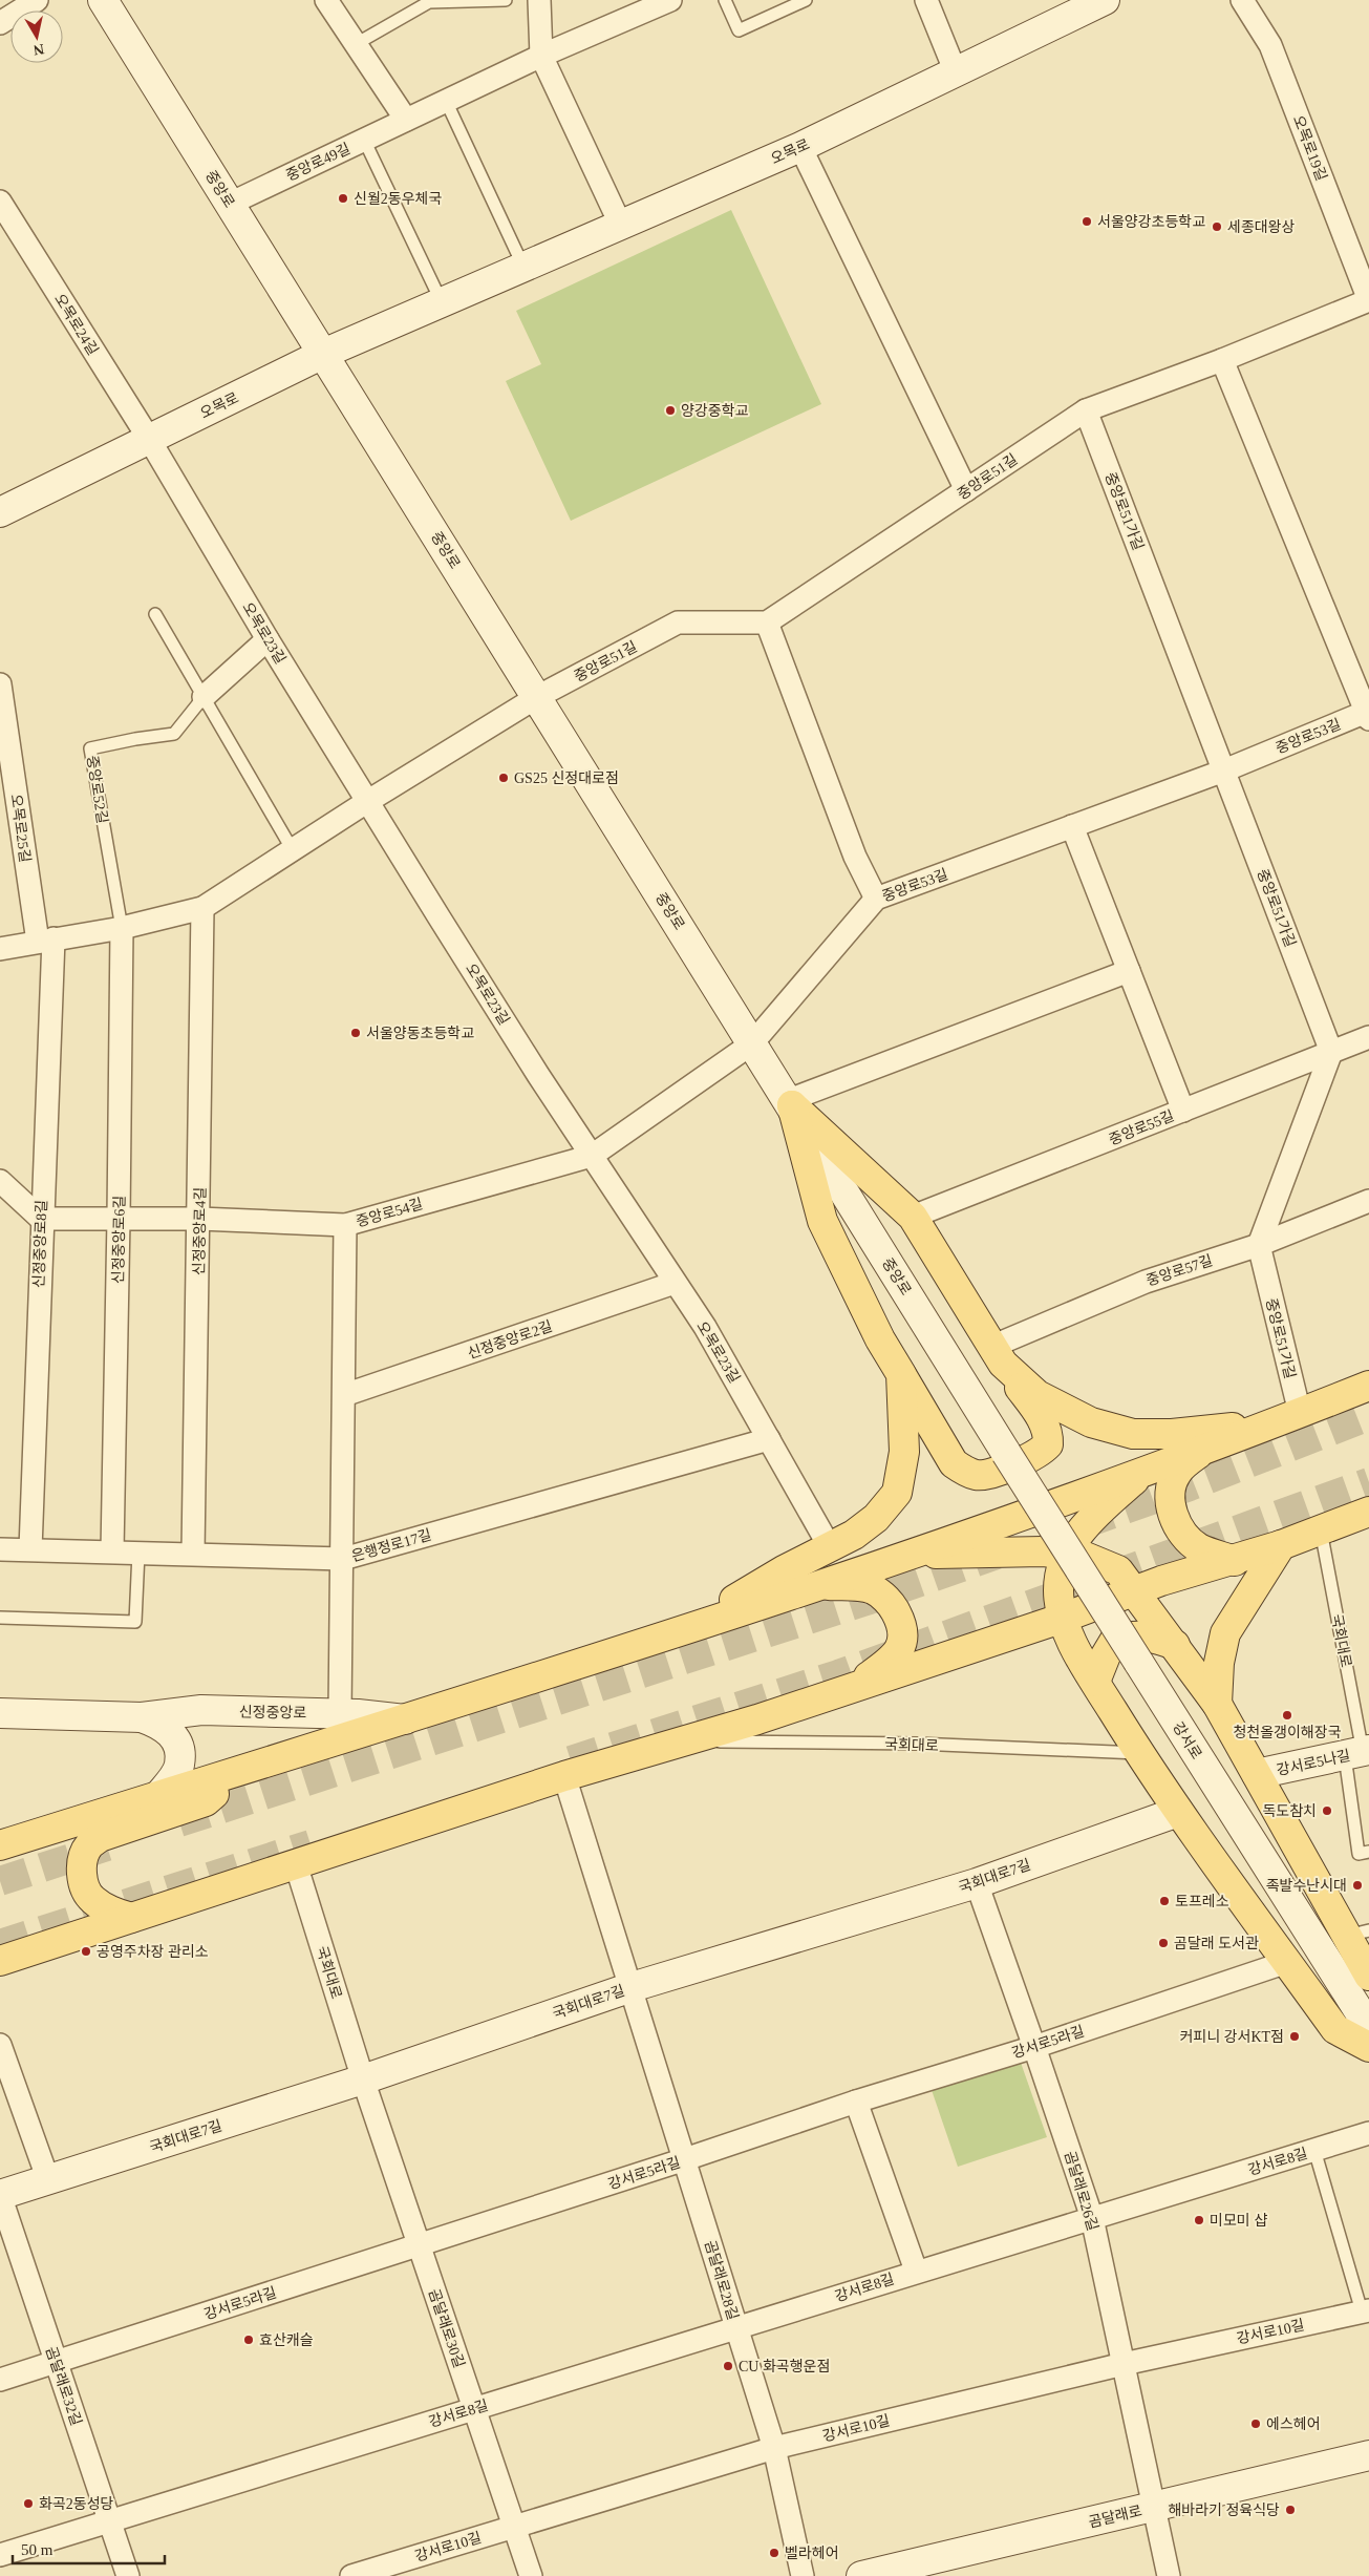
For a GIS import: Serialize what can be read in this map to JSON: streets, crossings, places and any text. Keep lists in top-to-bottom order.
{
  "streets": {
    "main road": [
      "오목로",
      "중앙로",
      "신정중앙로",
      "강서로",
      "강서로5나길",
      "국회대로7길",
      "곰달래로"
    ],
    "street": [
      "오목로19길",
      "중앙로49길",
      "오목로24길",
      "중앙로51길",
      "중앙로51가길",
      "오목로23길",
      "중앙로53길",
      "오목로25길",
      "중앙로55길",
      "중앙로54길",
      "신정중앙로4길",
      "신정중앙로6길",
      "신정중앙로8길",
      "중앙로57길",
      "신정중앙로2길",
      "은행정로17길",
      "국회대로",
      "강서로5라길",
      "강서로8길",
      "곰달래로26길",
      "곰달래로28길",
      "곰달래로30길",
      "강서로10길",
      "곰달래로32길"
    ],
    "lane": ["중앙로52길"]
  },
  "crossings": [
    ["오목로19길", "중앙로51길"],
    ["오목로", "중앙로"],
    ["오목로", "오목로24길"],
    ["오목로", "오목로23길"],
    ["중앙로49길", "중앙로"],
    ["중앙로", "중앙로51길"],
    ["중앙로", "중앙로53길"],
    ["중앙로", "중앙로54길"],
    ["중앙로", "강서로"],
    ["오목로24길", "오목로23길"],
    ["중앙로51길", "중앙로51가길"],
    ["중앙로51가길", "중앙로53길"],
    ["중앙로51가길", "중앙로55길"],
    ["중앙로51가길", "중앙로57길"],
    ["오목로23길", "중앙로54길"],
    ["오목로23길", "신정중앙로2길"],
    ["오목로23길", "은행정로17길"],
    ["중앙로53길", "중앙로54길"],
    ["중앙로52길", "신정중앙로6길"],
    ["오목로25길", "신정중앙로8길"],
    ["중앙로54길", "신정중앙로4길"],
    ["중앙로54길", "신정중앙로6길"],
    ["중앙로54길", "신정중앙로8길"],
    ["신정중앙로4길", "은행정로17길"],
    ["신정중앙로6길", "은행정로17길"],
    ["신정중앙로8길", "은행정로17길"],
    ["국회대로", "강서로5나길"],
    ["국회대로", "국회대로7길"],
    ["국회대로", "곰달래로30길"],
    ["국회대로7길", "곰달래로26길"],
    ["국회대로7길", "곰달래로28길"],
    ["국회대로7길", "곰달래로30길"],
    ["국회대로7길", "곰달래로32길"],
    ["강서로5라길", "곰달래로26길"],
    ["강서로5라길", "곰달래로28길"],
    ["강서로5라길", "곰달래로30길"],
    ["강서로5라길", "곰달래로32길"],
    ["강서로8길", "곰달래로26길"],
    ["강서로8길", "곰달래로28길"],
    ["강서로8길", "곰달래로30길"],
    ["강서로8길", "곰달래로32길"],
    ["곰달래로26길", "강서로10길"],
    ["곰달래로26길", "곰달래로"],
    ["곰달래로28길", "강서로10길"],
    ["곰달래로30길", "강서로10길"]
  ],
  "places": [
    "신월2동우체국",
    "서울양강초등학교",
    "세종대왕상",
    "양강중학교",
    "GS25 신정대로점",
    "서울양동초등학교",
    "청천올갱이해장국",
    "독도참치",
    "족발수난시대",
    "토프레소",
    "곰달래 도서관",
    "공영주차장 관리소",
    "커피니 강서KT점",
    "미모미 샵",
    "효산캐슬",
    "CU 화곡행운점",
    "에스헤어",
    "화곡2동성당",
    "해바라기 정육식당",
    "벨라헤어"
  ],
  "scale_bar": "50 m",
  "north": "bottom"
}
